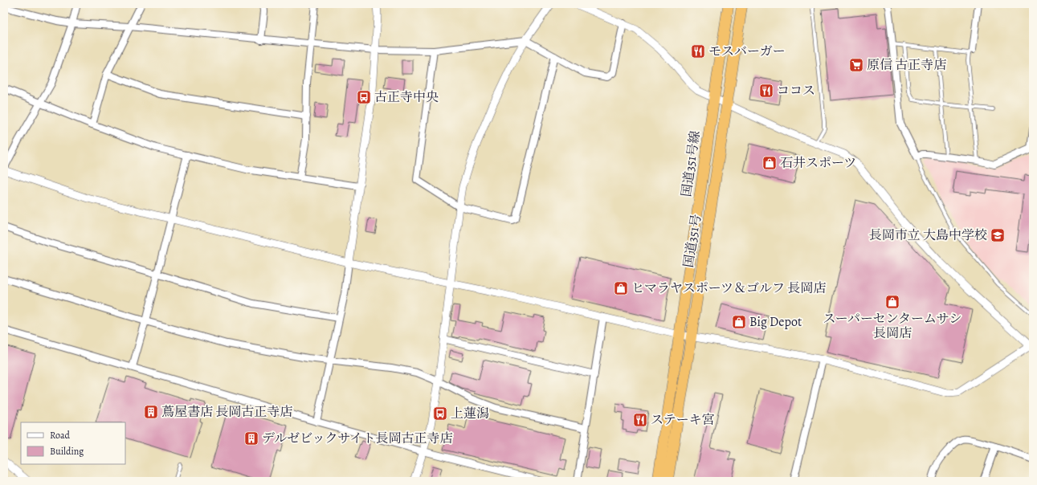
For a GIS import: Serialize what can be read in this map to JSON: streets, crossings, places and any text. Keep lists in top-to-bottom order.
{
  "streets": {
    "highway": ["国道351号線", "国道351号"]
  },
  "places": {
    "restaurant": ["モスバーガー", "ココス", "ステーキ宮"],
    "supermarket": ["原信 古正寺店"],
    "bus stop": ["古正寺中央", "上蓮潟"],
    "shop": [
      "石井スポーツ",
      "ヒマラヤスポーツ＆ゴルフ 長岡店",
      "スーパーセンタームサシ 長岡店",
      "Big Depot"
    ],
    "school or university": ["長岡市立 大島中学校"],
    "building": ["蔦屋書店 長岡古正寺店", "デルゼビックサイト長岡古正寺店"]
  },
  "legend": ["Road", "Building"]
}
